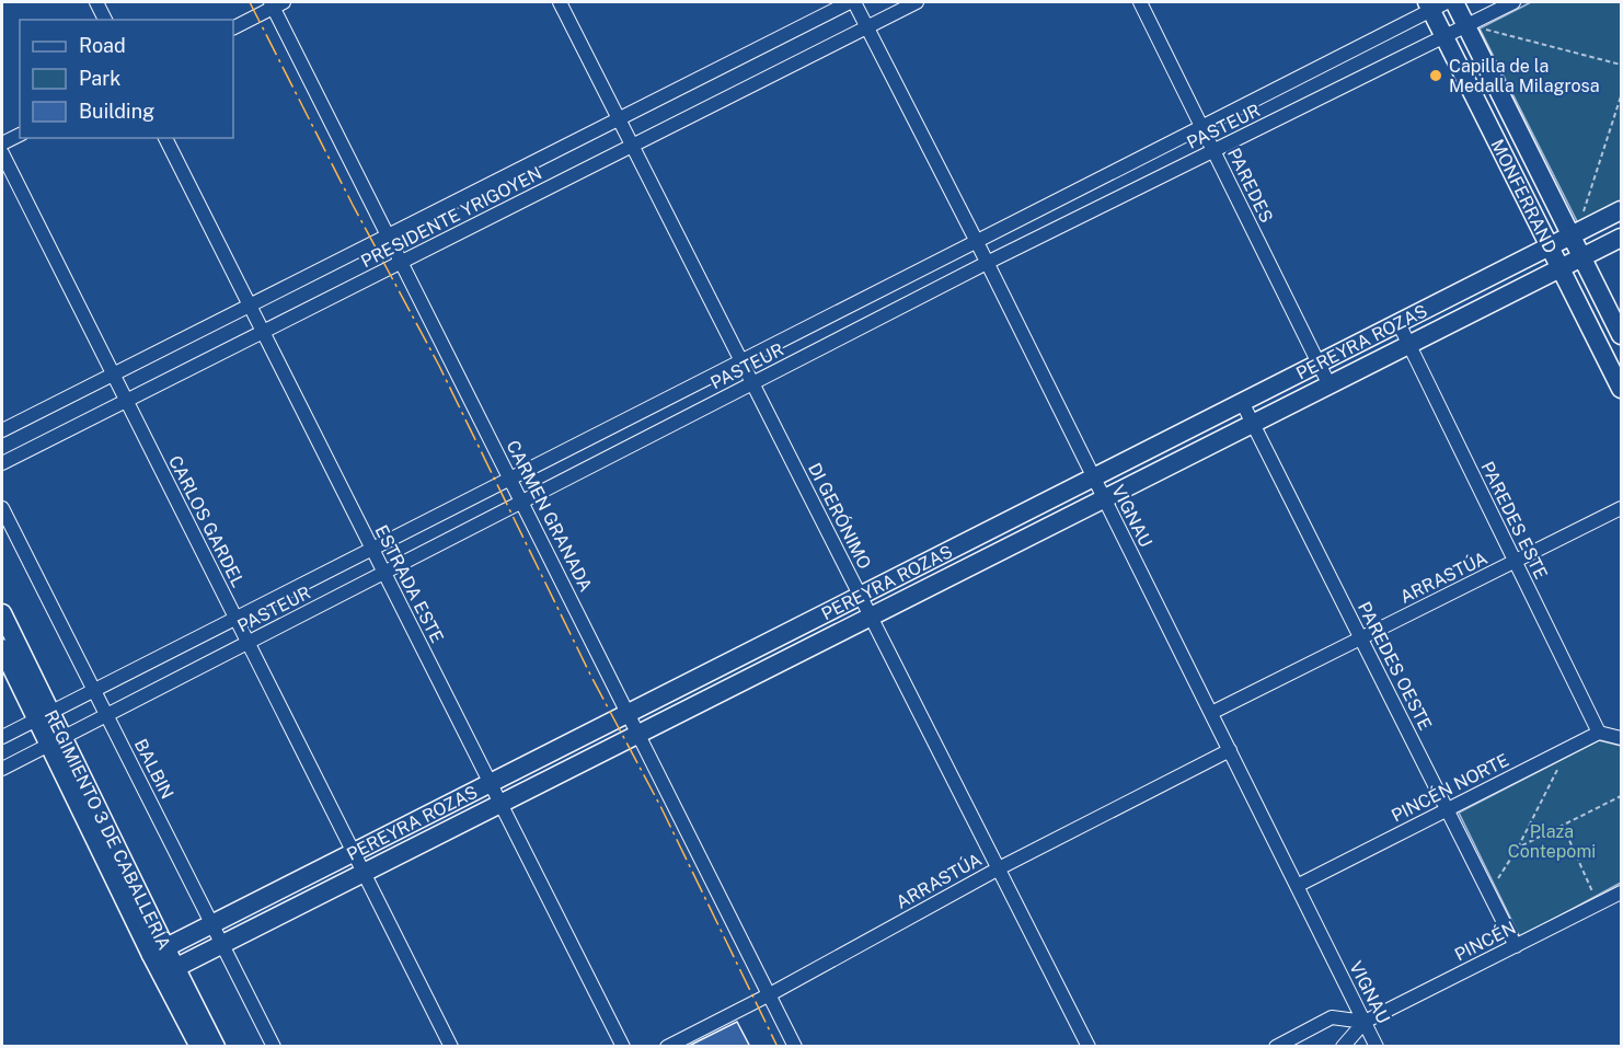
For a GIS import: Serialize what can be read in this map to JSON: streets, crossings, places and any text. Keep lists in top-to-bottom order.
{
  "streets": {
    "street": [
      "PASTEUR",
      "PAREDES",
      "MONFERRAND",
      "PRESIDENTE YRIGOYEN",
      "PEREYRA ROZAS",
      "CARMEN GRANADA",
      "DI GERÓNIMO",
      "VIGNAU",
      "PAREDES ESTE",
      "CARLOS GARDEL",
      "ARRASTÚA",
      "ESTRADA ESTE",
      "PAREDES OESTE",
      "BALBIN",
      "PINCÉN NORTE",
      "REGIMIENTO 3 DE CABALLERÍA",
      "PINCÉN"
    ]
  },
  "crossings": [
    ["PASTEUR", "PAREDES"],
    ["PASTEUR", "MONFERRAND"],
    ["PASTEUR", "CARMEN GRANADA"],
    ["PASTEUR", "DI GERÓNIMO"],
    ["PASTEUR", "VIGNAU"],
    ["PASTEUR", "CARLOS GARDEL"],
    ["PASTEUR", "ESTRADA ESTE"],
    ["PASTEUR", "BALBIN"],
    ["PASTEUR", "REGIMIENTO 3 DE CABALLERÍA"],
    ["PAREDES", "PEREYRA ROZAS"],
    ["MONFERRAND", "PEREYRA ROZAS"],
    ["PRESIDENTE YRIGOYEN", "CARMEN GRANADA"],
    ["PRESIDENTE YRIGOYEN", "DI GERÓNIMO"],
    ["PRESIDENTE YRIGOYEN", "VIGNAU"],
    ["PRESIDENTE YRIGOYEN", "CARLOS GARDEL"],
    ["PRESIDENTE YRIGOYEN", "ESTRADA ESTE"],
    ["PEREYRA ROZAS", "CARMEN GRANADA"],
    ["PEREYRA ROZAS", "DI GERÓNIMO"],
    ["PEREYRA ROZAS", "VIGNAU"],
    ["PEREYRA ROZAS", "PAREDES ESTE"],
    ["PEREYRA ROZAS", "CARLOS GARDEL"],
    ["PEREYRA ROZAS", "ESTRADA ESTE"],
    ["PEREYRA ROZAS", "PAREDES OESTE"],
    ["PEREYRA ROZAS", "BALBIN"],
    ["PEREYRA ROZAS", "REGIMIENTO 3 DE CABALLERÍA"],
    ["CARMEN GRANADA", "ARRASTÚA"],
    ["DI GERÓNIMO", "ARRASTÚA"],
    ["VIGNAU", "ARRASTÚA"],
    ["VIGNAU", "PINCÉN NORTE"],
    ["VIGNAU", "PINCÉN"],
    ["PAREDES ESTE", "ARRASTÚA"],
    ["PAREDES ESTE", "PINCÉN NORTE"],
    ["ARRASTÚA", "PAREDES OESTE"],
    ["PAREDES OESTE", "PINCÉN NORTE"],
    ["PAREDES OESTE", "PINCÉN"]
  ],
  "parks": ["Plaza Contepomi"],
  "places": ["Capilla de la Medalla Milagrosa"],
  "legend": ["Road", "Park", "Building"]
}
